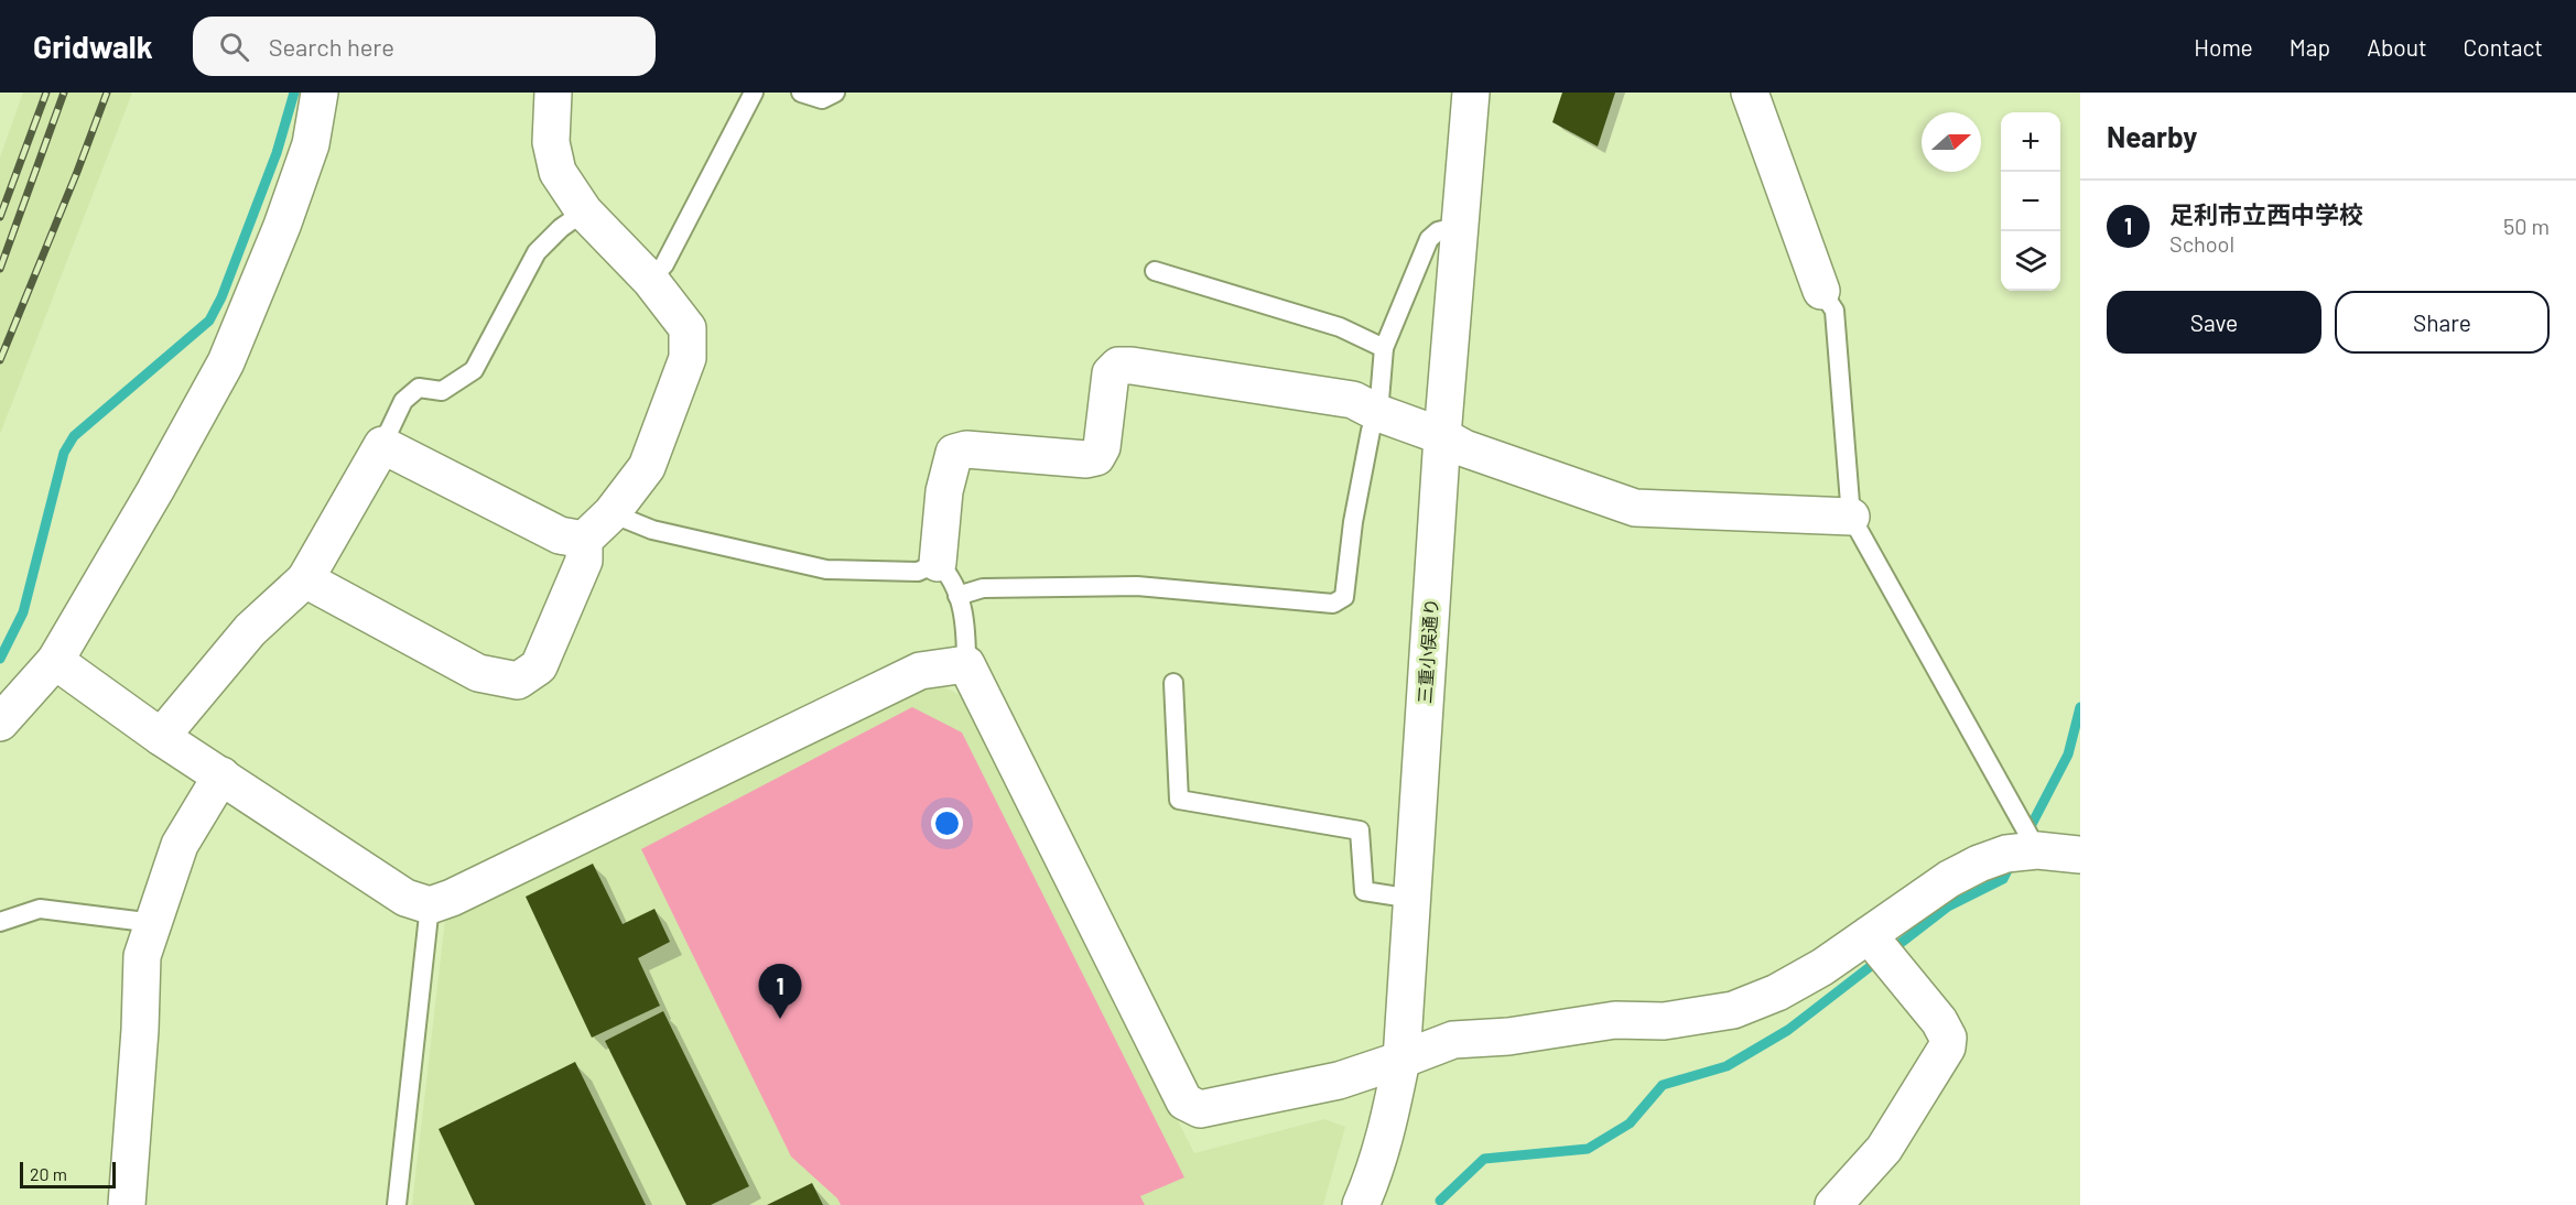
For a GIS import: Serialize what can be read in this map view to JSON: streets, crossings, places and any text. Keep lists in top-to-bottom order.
{
  "streets": {
    "street": ["三重小俣通り"]
  },
  "scale_bar": "20 m",
  "north": "right",
  "page": {
    "header": "Gridwalk",
    "search": "Search here",
    "nav": [
      "Home",
      "Map",
      "About",
      "Contact"
    ],
    "heading": "Nearby",
    "map_buttons": ["+", "−"],
    "list": [
      {
        "mark": "1",
        "name": "足利市立西中学校",
        "note": "School",
        "value": "50 m"
      }
    ],
    "buttons": ["Save", "Share"],
    "pins": "1",
    "scale": "20 m"
  }
}
